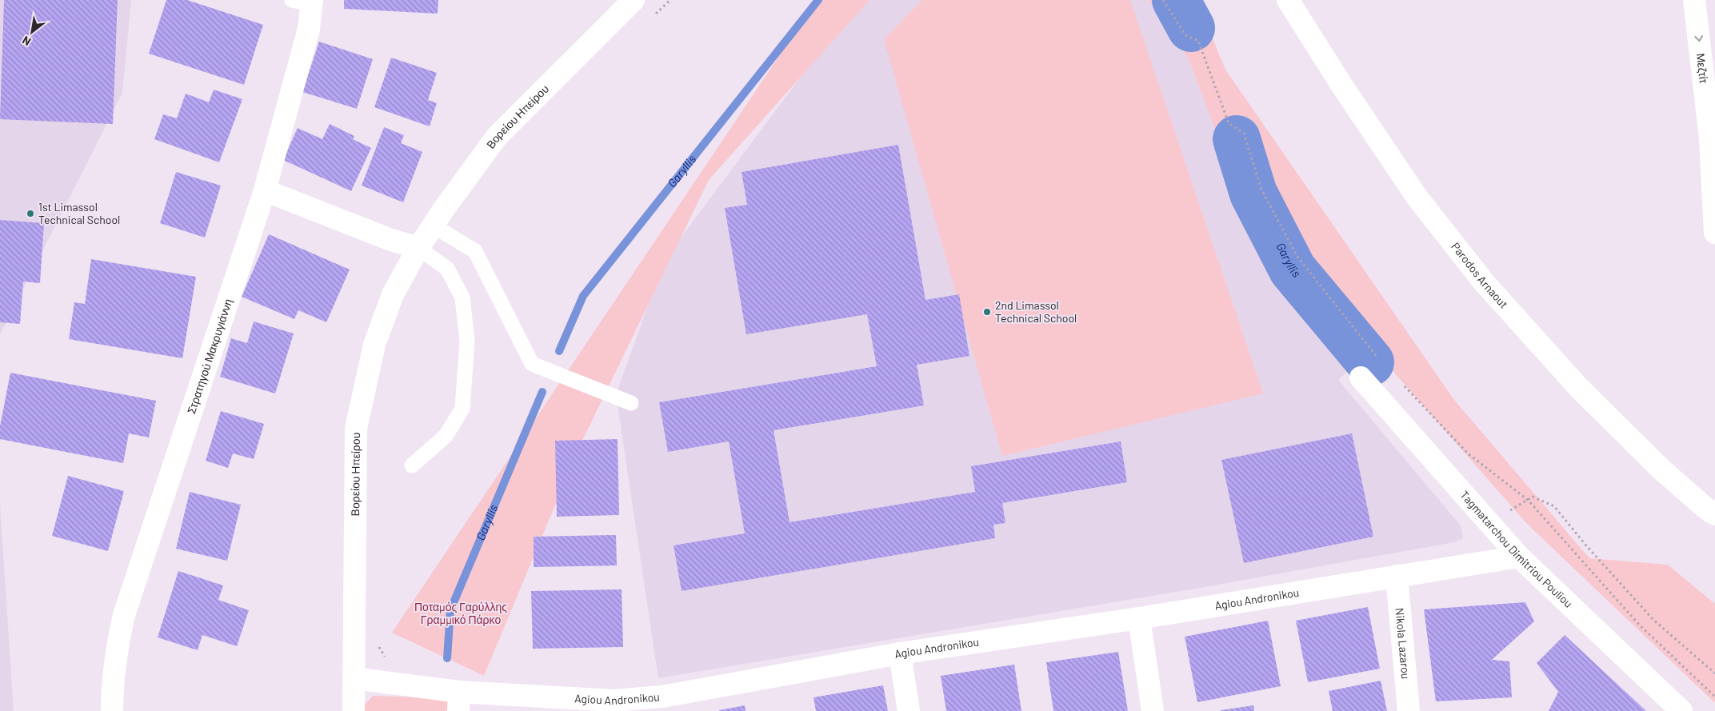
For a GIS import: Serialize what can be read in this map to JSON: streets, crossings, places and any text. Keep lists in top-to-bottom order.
{
  "streets": {
    "street": [
      "Μεζτίτ",
      "Βορείου Ηπείρου",
      "Parodos Arnaout",
      "Στρατηγού Μακρυγιάννη",
      "Tagmatarchou Dimitriou Pouliou",
      "Agiou Andronikou",
      "Nikola Lazarou"
    ]
  },
  "crossings": [
    ["Βορείου Ηπείρου", "Agiou Andronikou"],
    ["Tagmatarchou Dimitriou Pouliou", "Agiou Andronikou"],
    ["Agiou Andronikou", "Nikola Lazarou"]
  ],
  "one_way": ["Μεζτίτ"],
  "water": ["Garyllis"],
  "parks": ["Ποταμός Γαρύλλης Γραμμικό Πάρκο"],
  "places": ["1st Limassol Technical School", "2nd Limassol Technical School"],
  "north": "bottom left"
}
